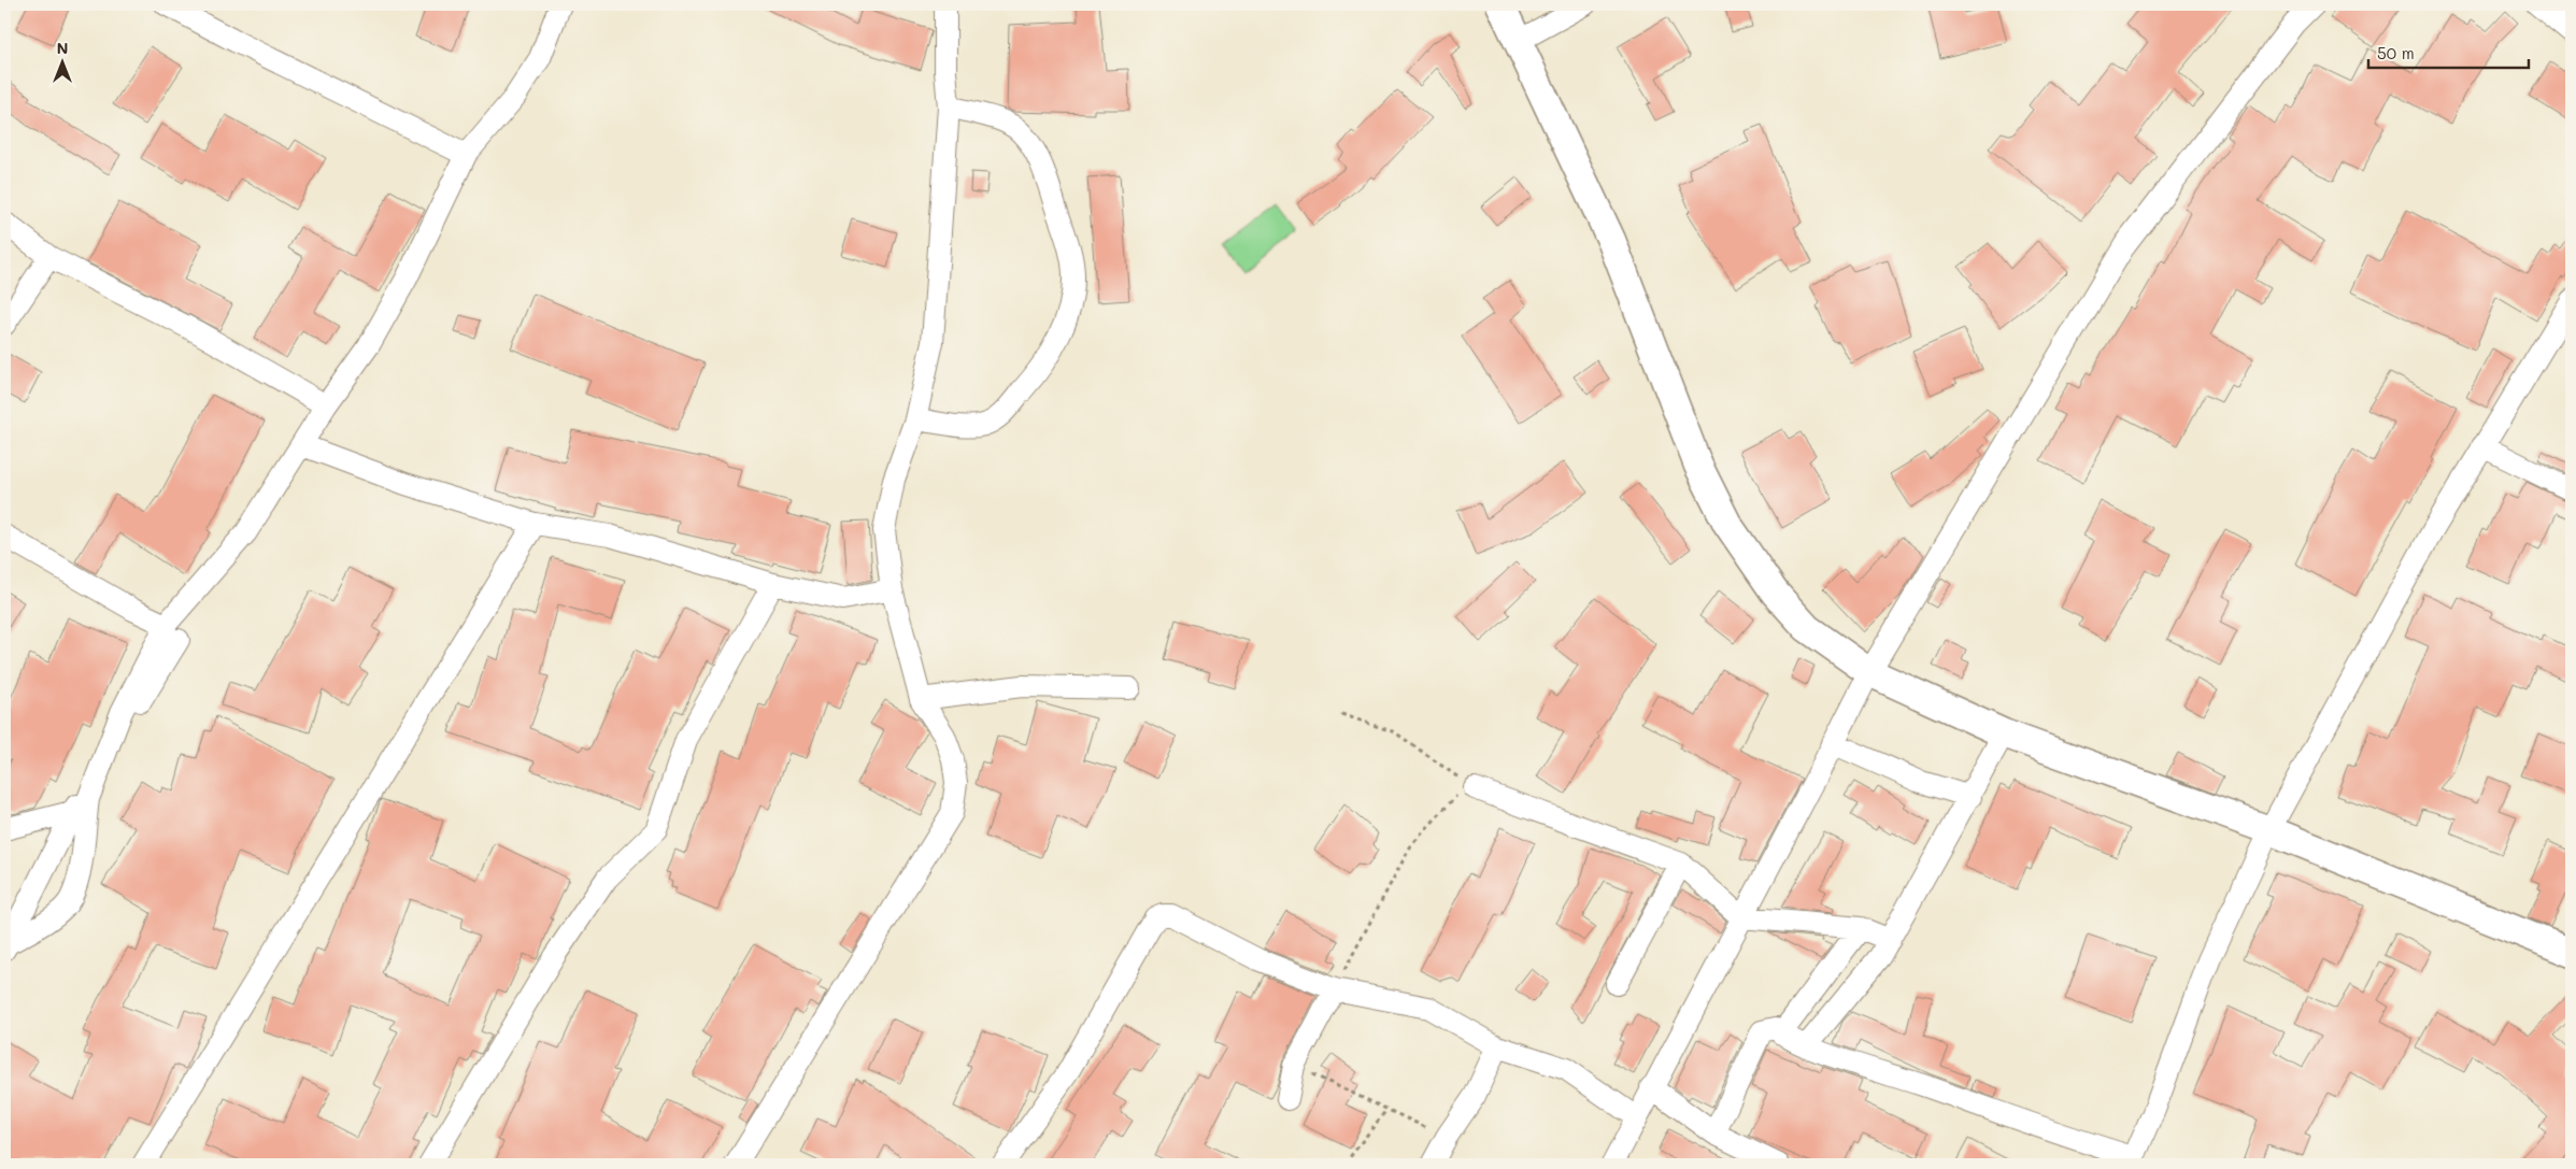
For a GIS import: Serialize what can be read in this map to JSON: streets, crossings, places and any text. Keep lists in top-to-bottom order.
{
  "scale_bar": "50 m",
  "north": "top"
}
